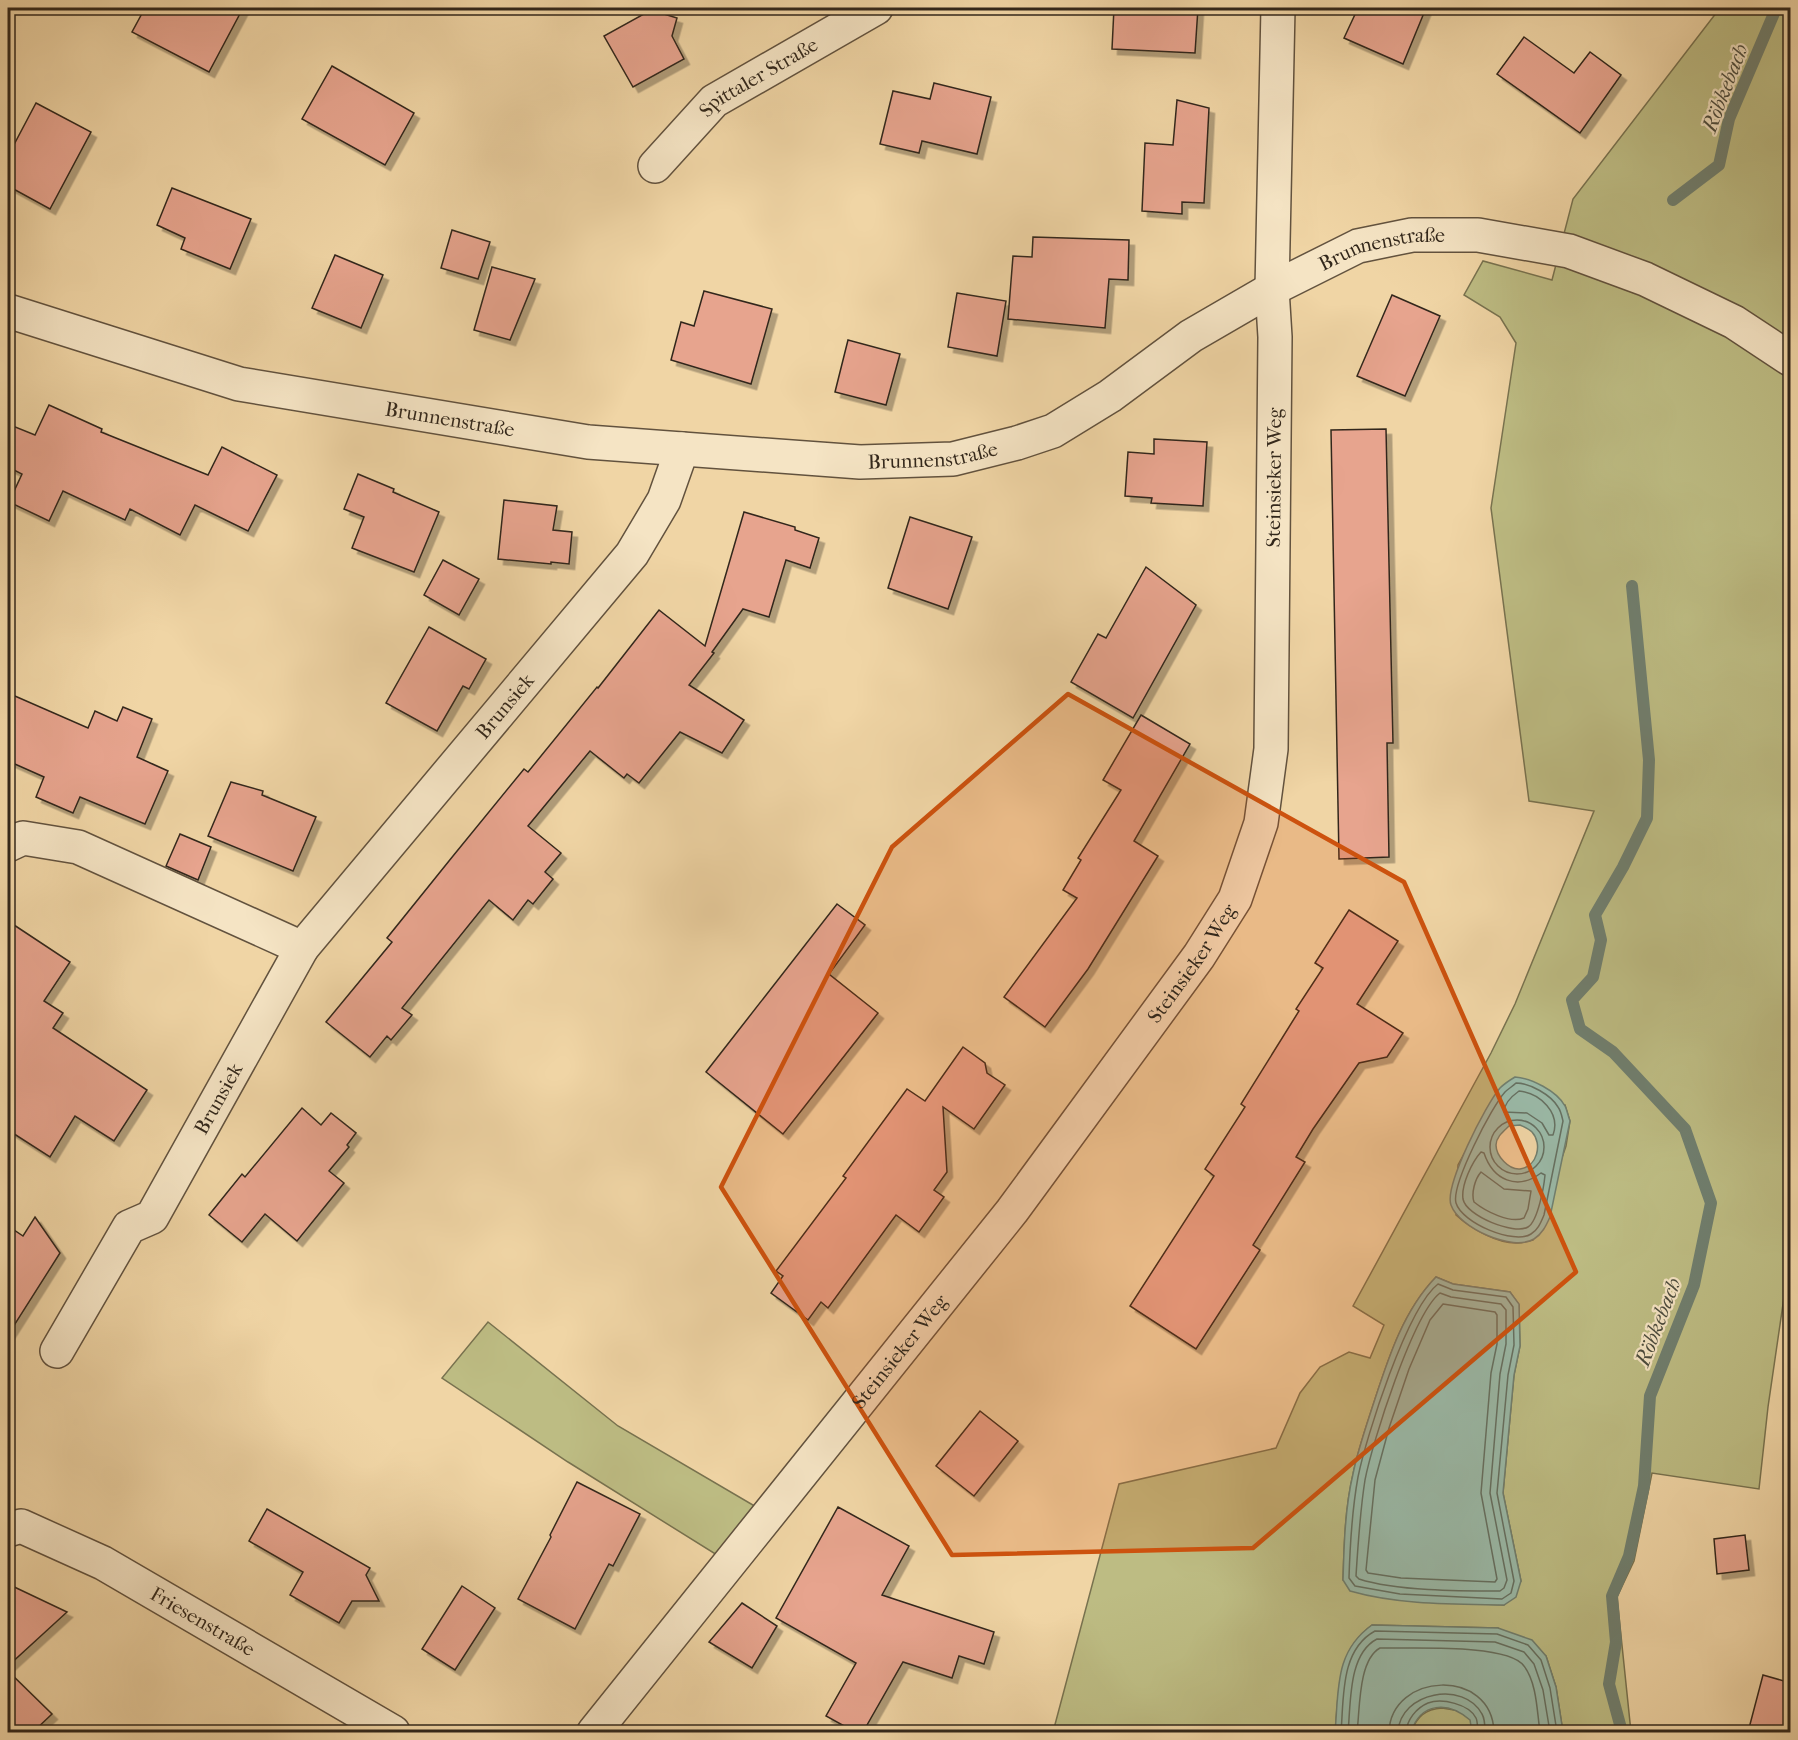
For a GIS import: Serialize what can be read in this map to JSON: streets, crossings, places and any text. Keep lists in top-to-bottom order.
{
  "streets": {
    "street": [
      "Spittaler Straße",
      "Brunnenstraße",
      "Steinsieker Weg",
      "Brunsiek",
      "Friesenstraße"
    ]
  },
  "crossings": [
    ["Brunnenstraße", "Steinsieker Weg"],
    ["Brunnenstraße", "Brunsiek"]
  ],
  "water": ["Röbkebach"]
}
